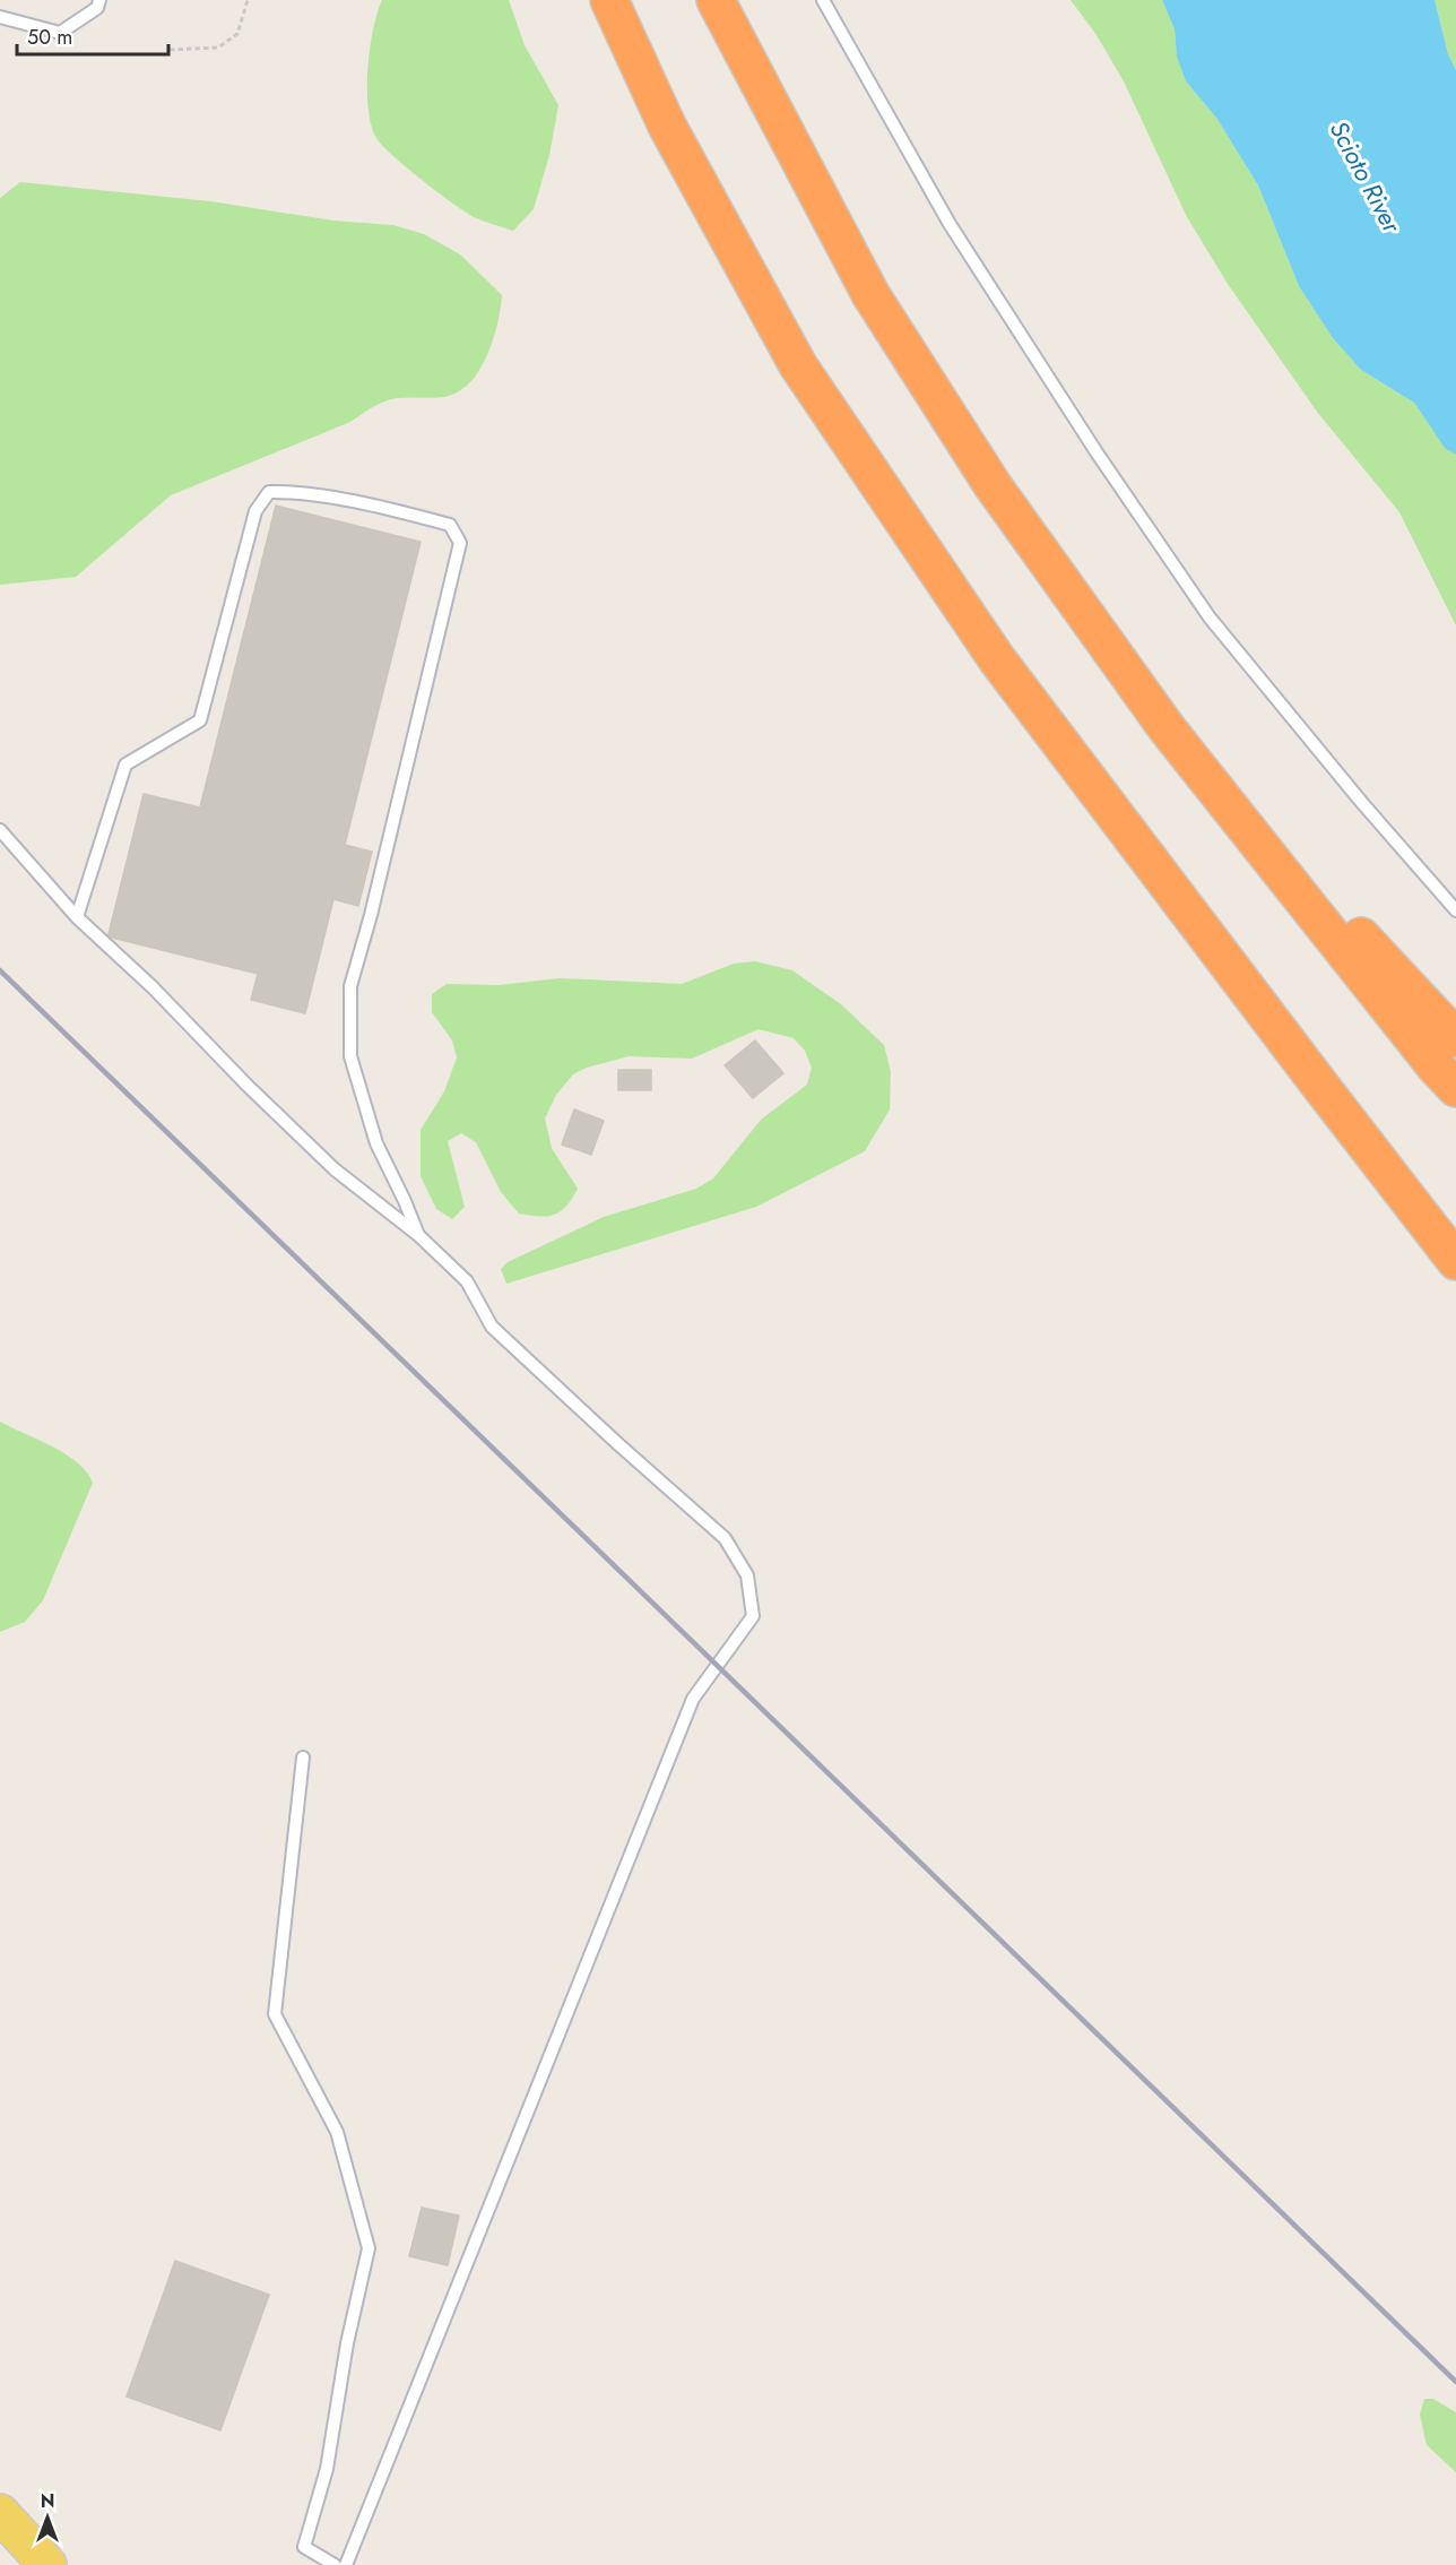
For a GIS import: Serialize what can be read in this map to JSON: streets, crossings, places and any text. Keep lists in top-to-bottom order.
{
  "water": ["Scioto River"],
  "scale_bar": "50 m",
  "north": "top"
}
